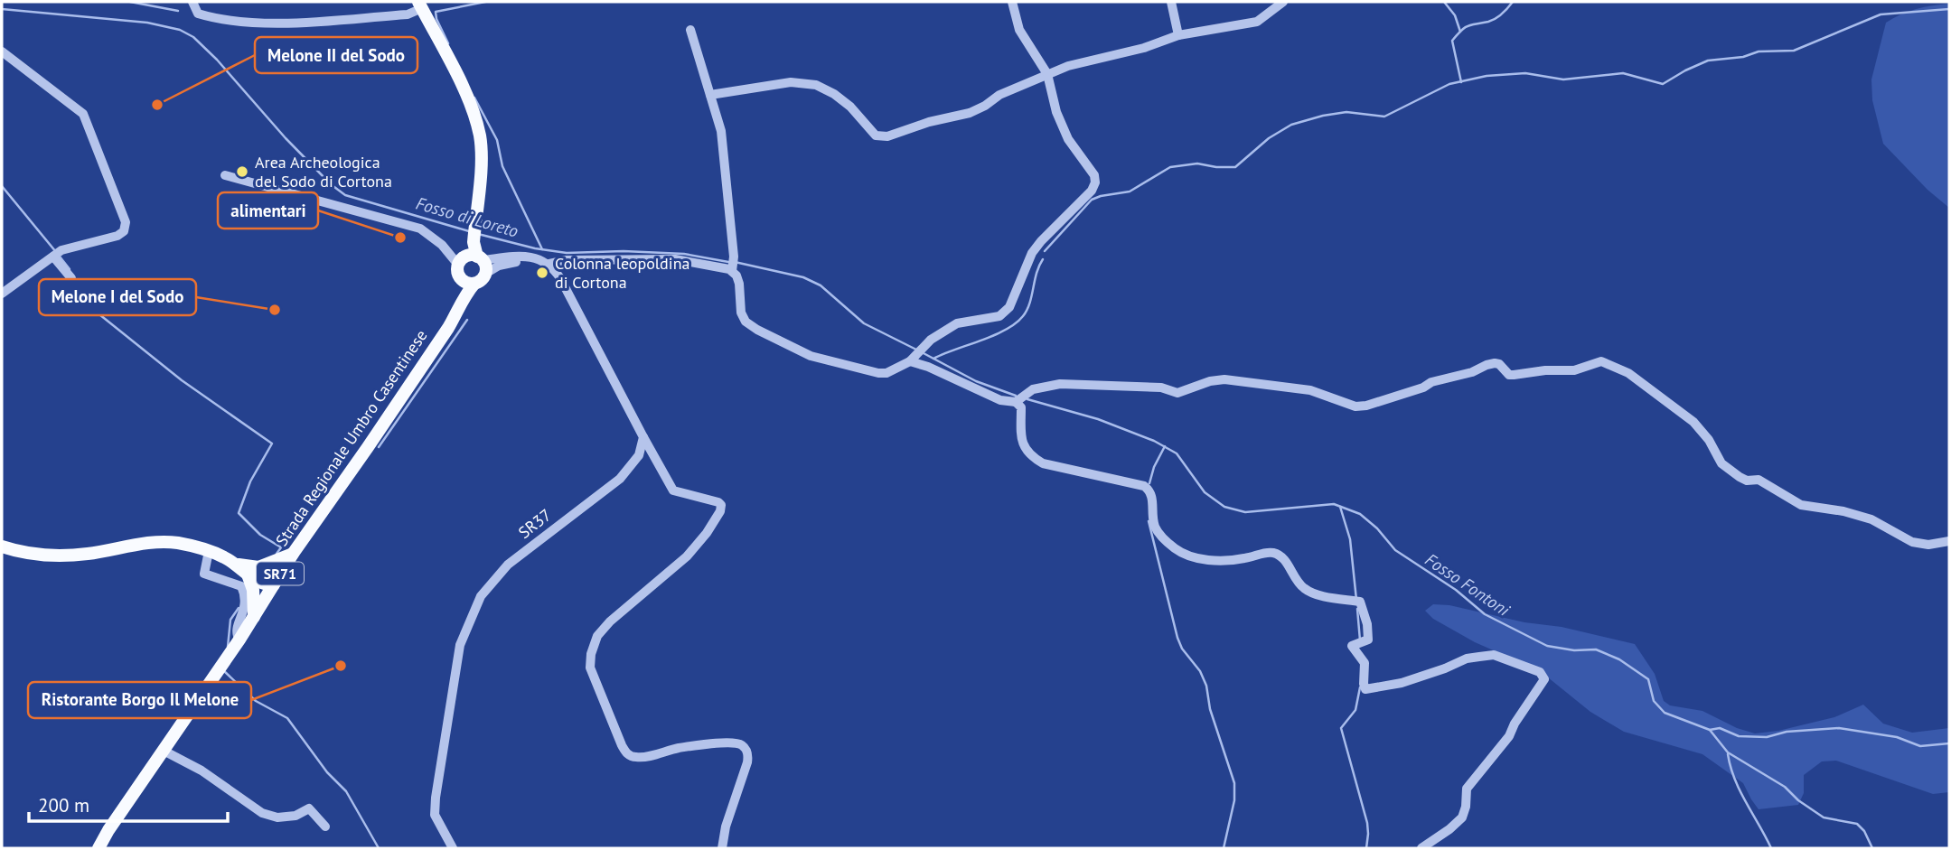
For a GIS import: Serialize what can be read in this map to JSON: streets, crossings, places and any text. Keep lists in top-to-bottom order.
{
  "streets": {
    "main road": ["Strada Regionale Umbro Casentinese", "SR71"],
    "street": ["SR37"]
  },
  "crossings": [
    ["Strada Regionale Umbro Casentinese", "SR71"]
  ],
  "water": ["Fosso di Loreto", "Fosso Fontoni"],
  "places": [
    "Melone II del Sodo",
    "Area Archeologica del Sodo di Cortona",
    "alimentari",
    "Colonna leopoldina di Cortona",
    "Melone I del Sodo",
    "Ristorante Borgo Il Melone"
  ],
  "scale_bar": "200 m"
}
